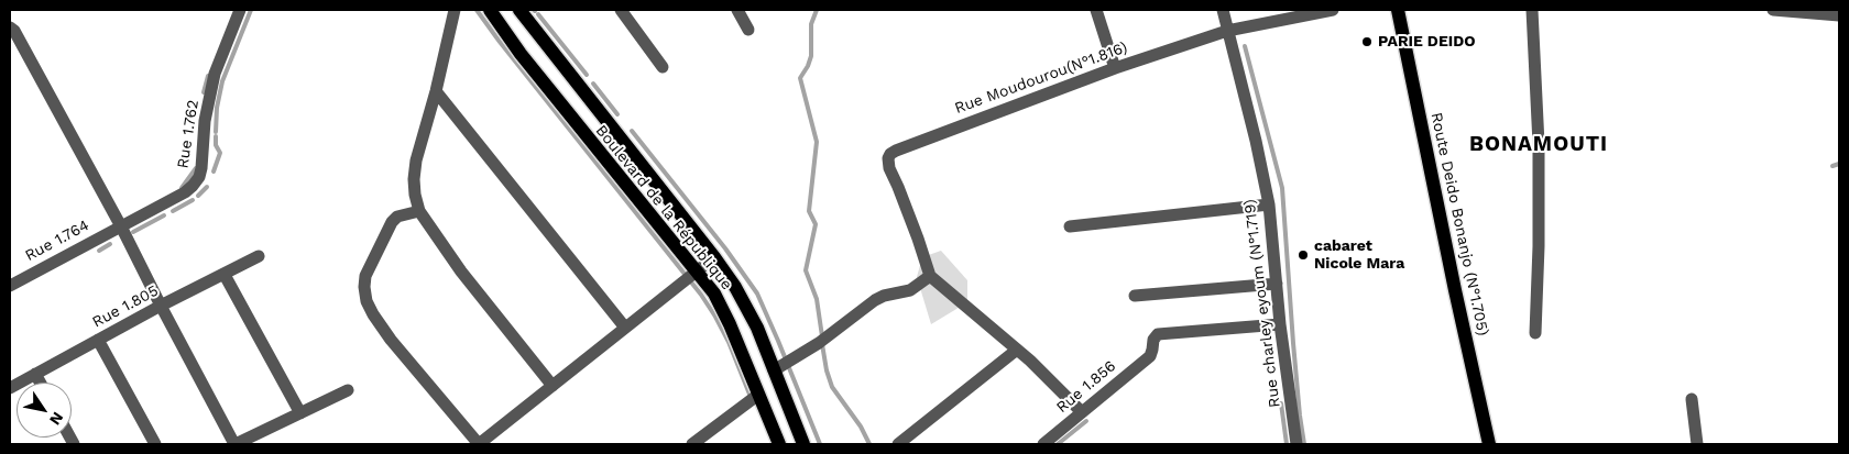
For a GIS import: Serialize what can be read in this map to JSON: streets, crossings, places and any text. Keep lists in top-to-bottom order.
{
  "streets": {
    "main road": ["Boulevard de la République", "Route Deido Bonanjo (N°1.705)"],
    "street": [
      "Rue Moudourou(N°1.816)",
      "Rue 1.762",
      "Rue 1.764",
      "Rue charley eyoum (N°1.719)",
      "Rue 1.805",
      "Rue 1.856"
    ]
  },
  "crossings": [
    ["Rue Moudourou(N°1.816)", "Rue charley eyoum (N°1.719)"],
    ["Rue 1.762", "Rue 1.764"],
    ["Rue charley eyoum (N°1.719)", "Rue 1.856"]
  ],
  "districts": ["BONAMOUTI"],
  "places": ["PARIE DEIDO", "cabaret Nicole Mara"],
  "north": "bottom right"
}
